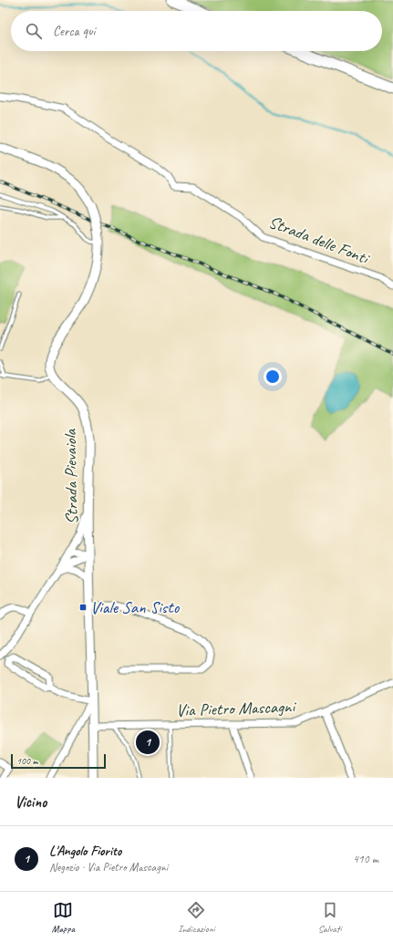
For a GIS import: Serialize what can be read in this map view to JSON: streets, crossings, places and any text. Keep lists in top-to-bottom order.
{
  "streets": {
    "street": ["Strada delle Fonti", "Strada Pievaiola", "Via Pietro Mascagni"]
  },
  "places": {
    "transit": ["Viale San Sisto"]
  },
  "scale_bar": "100 m",
  "page": {
    "search": "Cerca qui",
    "pins": "1",
    "scale": "100 m",
    "heading": "Vicino",
    "list": [
      {
        "mark": "1",
        "name": "L'Angolo Fiorito",
        "note": "Negozio · Via Pietro Mascagni",
        "value": "410 m"
      }
    ],
    "nav": ["Mappa", "Indicazioni", "Salvati"]
  }
}
